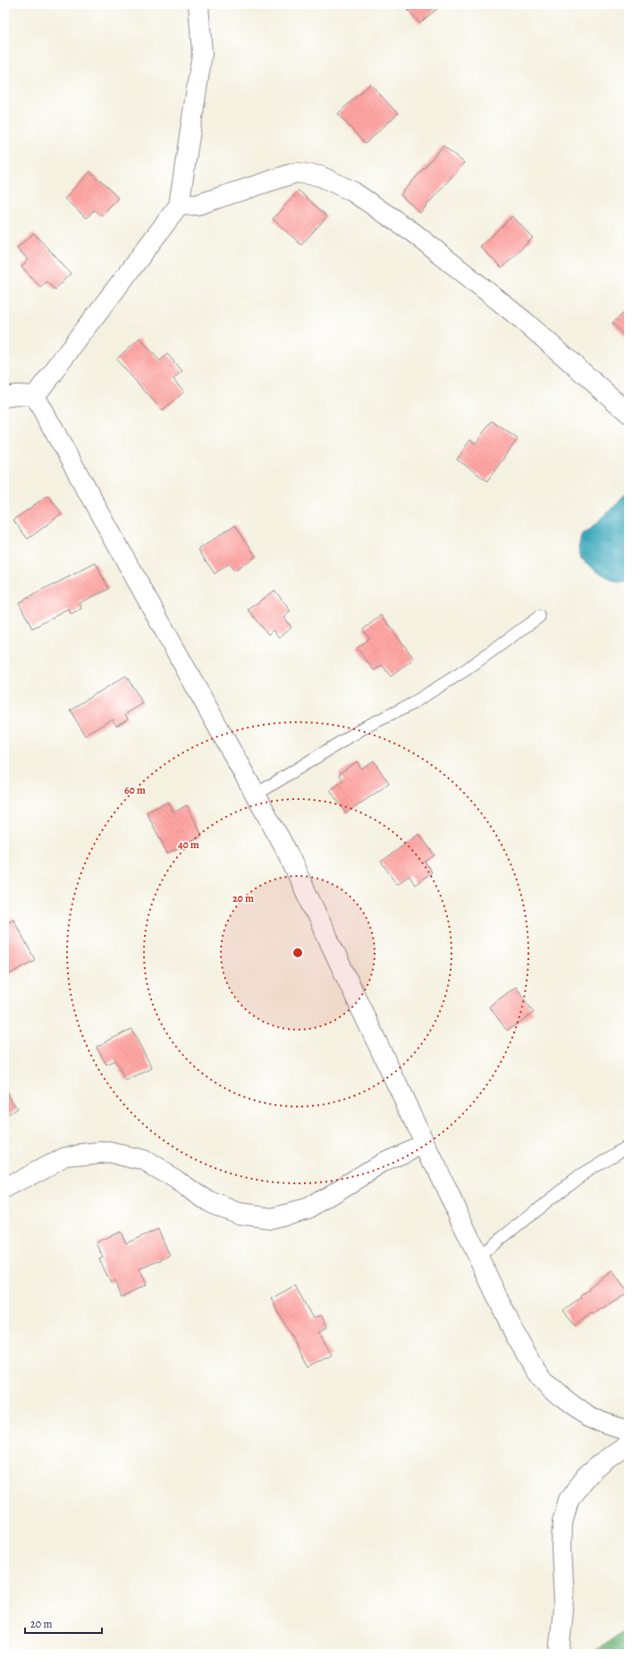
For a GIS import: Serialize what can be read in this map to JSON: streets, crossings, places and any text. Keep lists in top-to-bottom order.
{
  "scale_bar": "20 m",
  "rings": ["60 m", "40 m", "20 m"]
}
